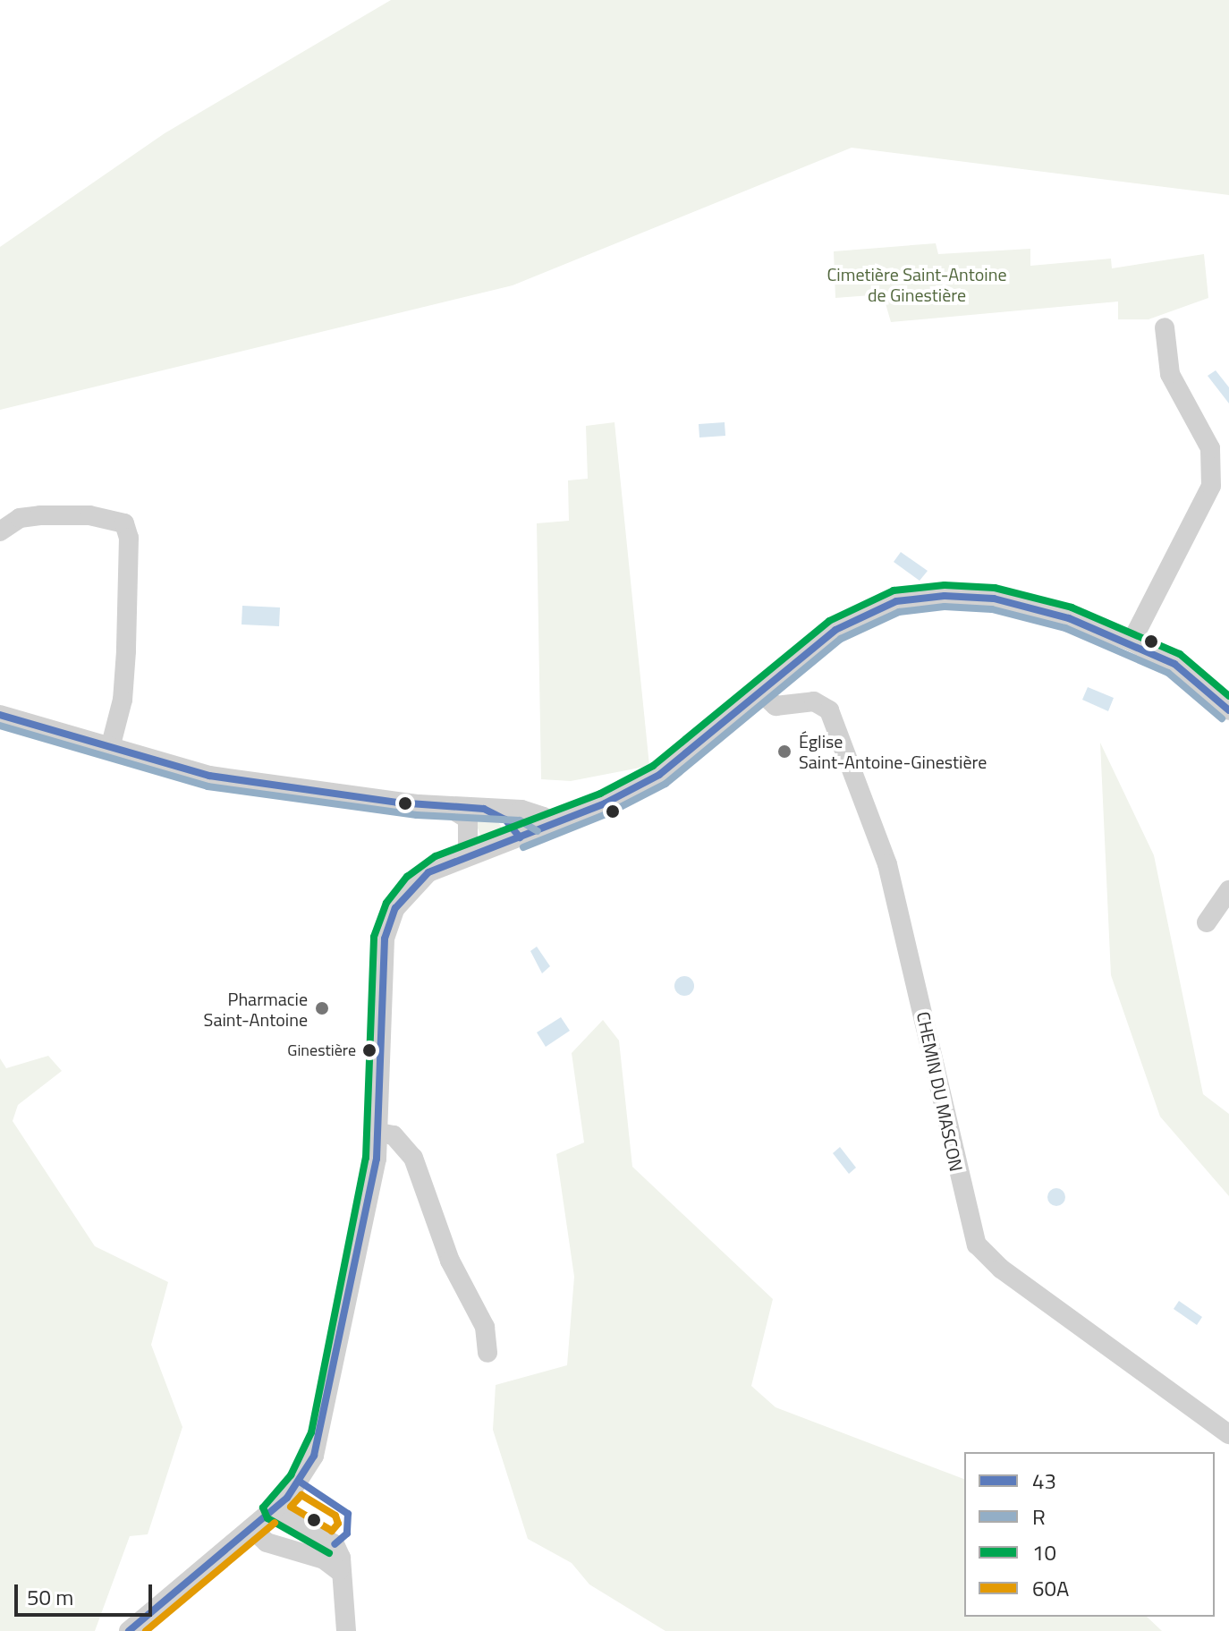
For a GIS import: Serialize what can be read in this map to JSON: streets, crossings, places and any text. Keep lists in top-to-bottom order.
{
  "streets": {
    "street": ["CHEMIN DU MASCON"]
  },
  "parks": ["Cimetière Saint-Antoine de Ginestière"],
  "places": ["Église Saint-Antoine-Ginestière", "Pharmacie Saint-Antoine", "Ginestière"],
  "lines": [
    "transit line 10",
    "transit line 43",
    "transit line R",
    "transit line 60A"
  ],
  "legend": [
    "43",
    "R",
    "10",
    "60A"
  ],
  "scale_bar": "50 m"
}
